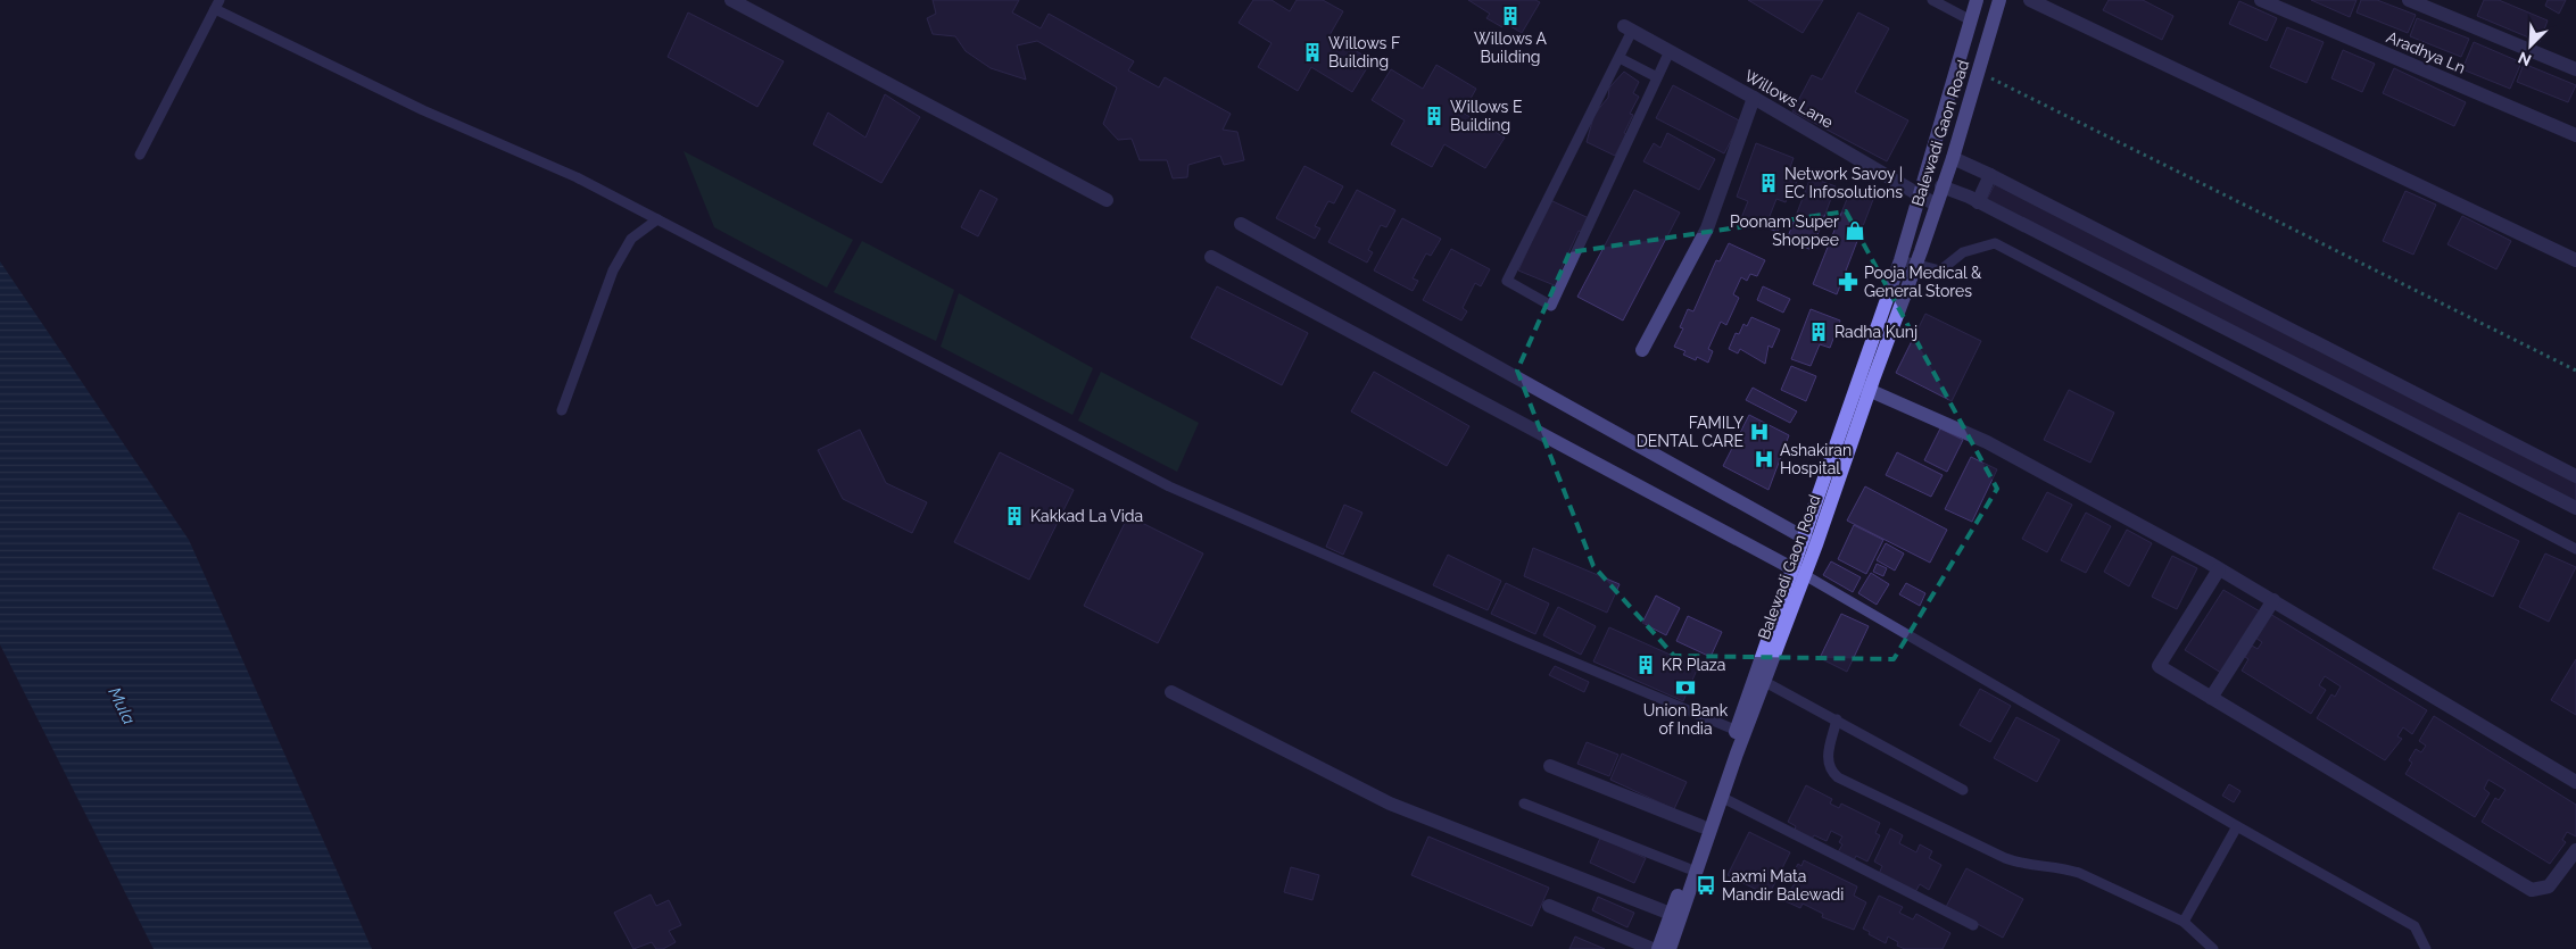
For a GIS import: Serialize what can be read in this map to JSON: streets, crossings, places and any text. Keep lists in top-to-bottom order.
{
  "streets": {
    "main road": ["Balewadi Gaon Road"],
    "street": ["Aradhya Ln", "Willows Lane"]
  },
  "crossings": [
    ["Willows Lane", "Balewadi Gaon Road"]
  ],
  "water": ["Mula"],
  "places": {
    "building": [
      "Willows A Building",
      "Willows F Building",
      "Willows E Building",
      "Network Savoy | EC Infosolutions",
      "Radha Kunj",
      "Kakkad La Vida",
      "KR Plaza"
    ],
    "shop": ["Poonam Super Shoppee"],
    "pharmacy": ["Pooja Medical & General Stores"],
    "hospital": ["FAMILY DENTAL CARE", "Ashakiran Hospital"],
    "bank": ["Union Bank of India"],
    "bus stop": ["Laxmi Mata Mandir Balewadi"]
  },
  "north": "bottom left"
}
